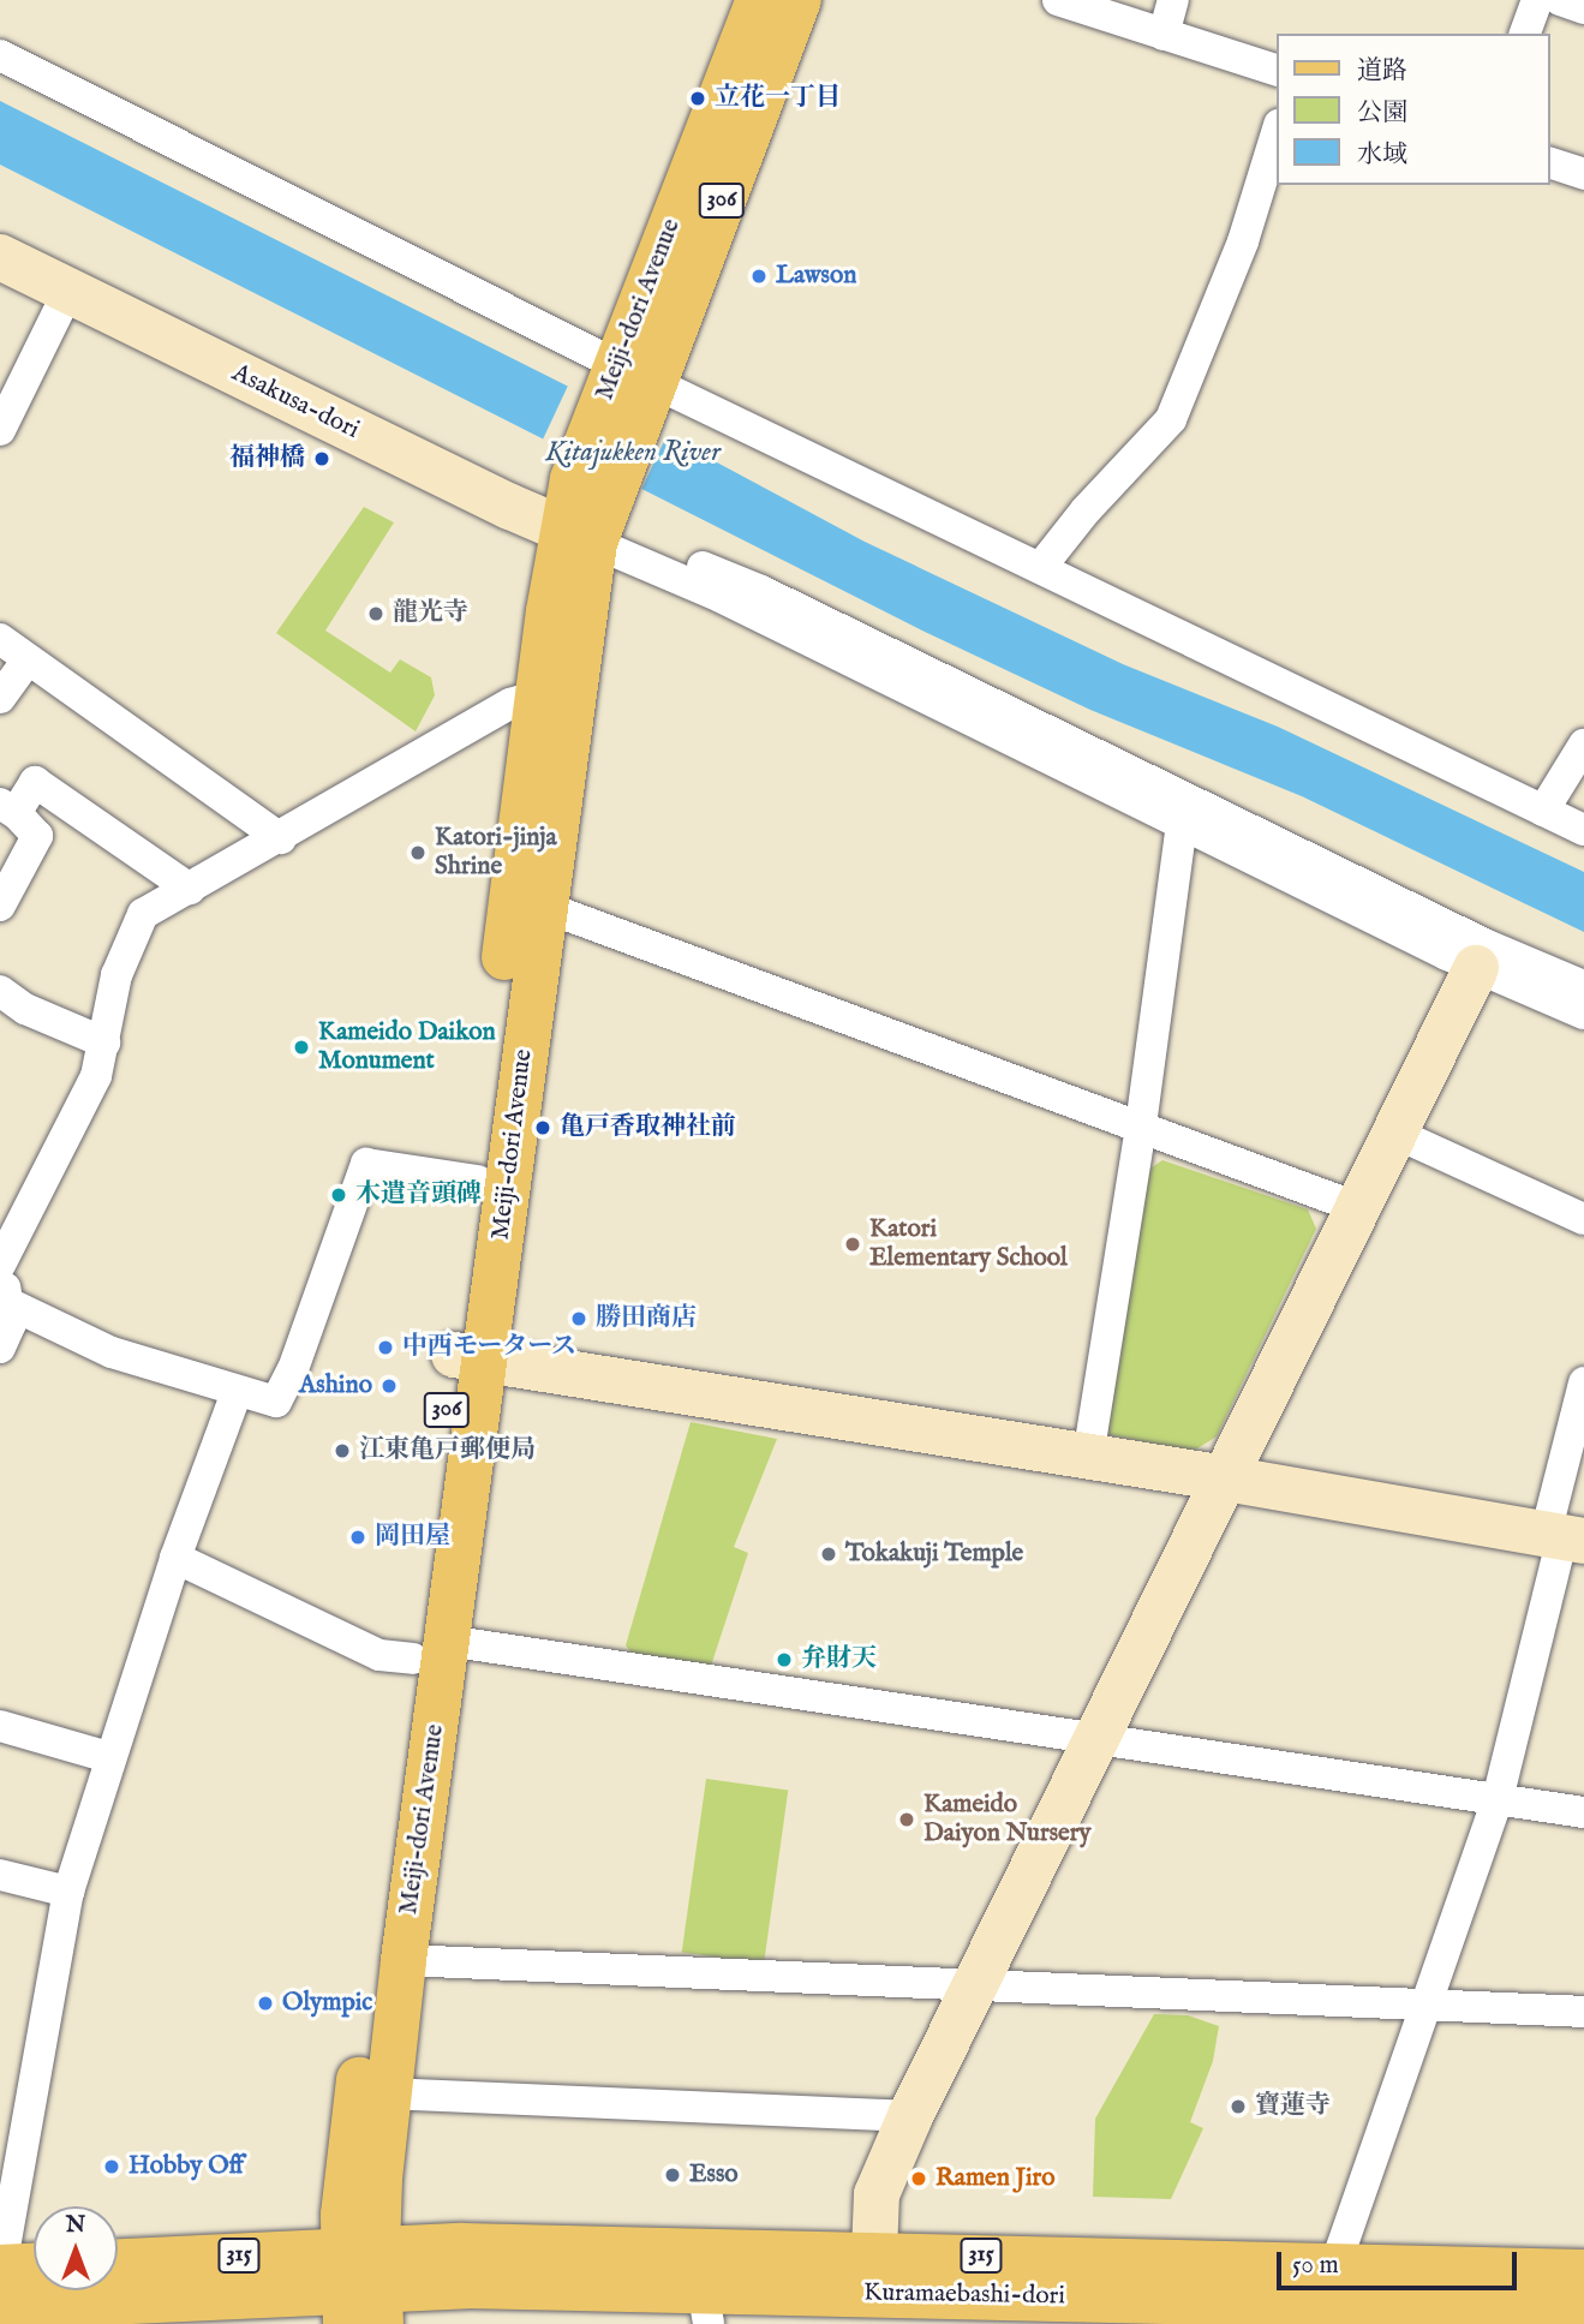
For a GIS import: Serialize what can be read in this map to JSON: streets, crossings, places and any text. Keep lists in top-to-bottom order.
{
  "streets": {
    "main road": [
      "306",
      "Meiji-dori Avenue",
      "315",
      "Kuramaebashi-dori"
    ],
    "street": ["Asakusa-dori"]
  },
  "crossings": [
    ["Meiji-dori Avenue", "Asakusa-dori"],
    ["Meiji-dori Avenue", "315"],
    ["Meiji-dori Avenue", "Kuramaebashi-dori"],
    ["315", "Kuramaebashi-dori"]
  ],
  "water": ["Kitajukken River"],
  "places": [
    "立花一丁目",
    "Lawson",
    "福神橋",
    "龍光寺",
    "Katori-jinja Shrine",
    "Kameido Daikon Monument",
    "亀戸香取神社前",
    "木遣音頭碑",
    "Katori Elementary School",
    "勝田商店",
    "中西モータース",
    "Ashino",
    "江東亀戸郵便局",
    "岡田屋",
    "Tokakuji Temple",
    "弁財天",
    "Kameido Daiyon Nursery",
    "Olympic",
    "寶蓮寺",
    "Hobby Off",
    "Esso",
    "Ramen Jiro"
  ],
  "legend": ["道路", "公園", "水域"],
  "scale_bar": "50 m",
  "north": "top"
}
